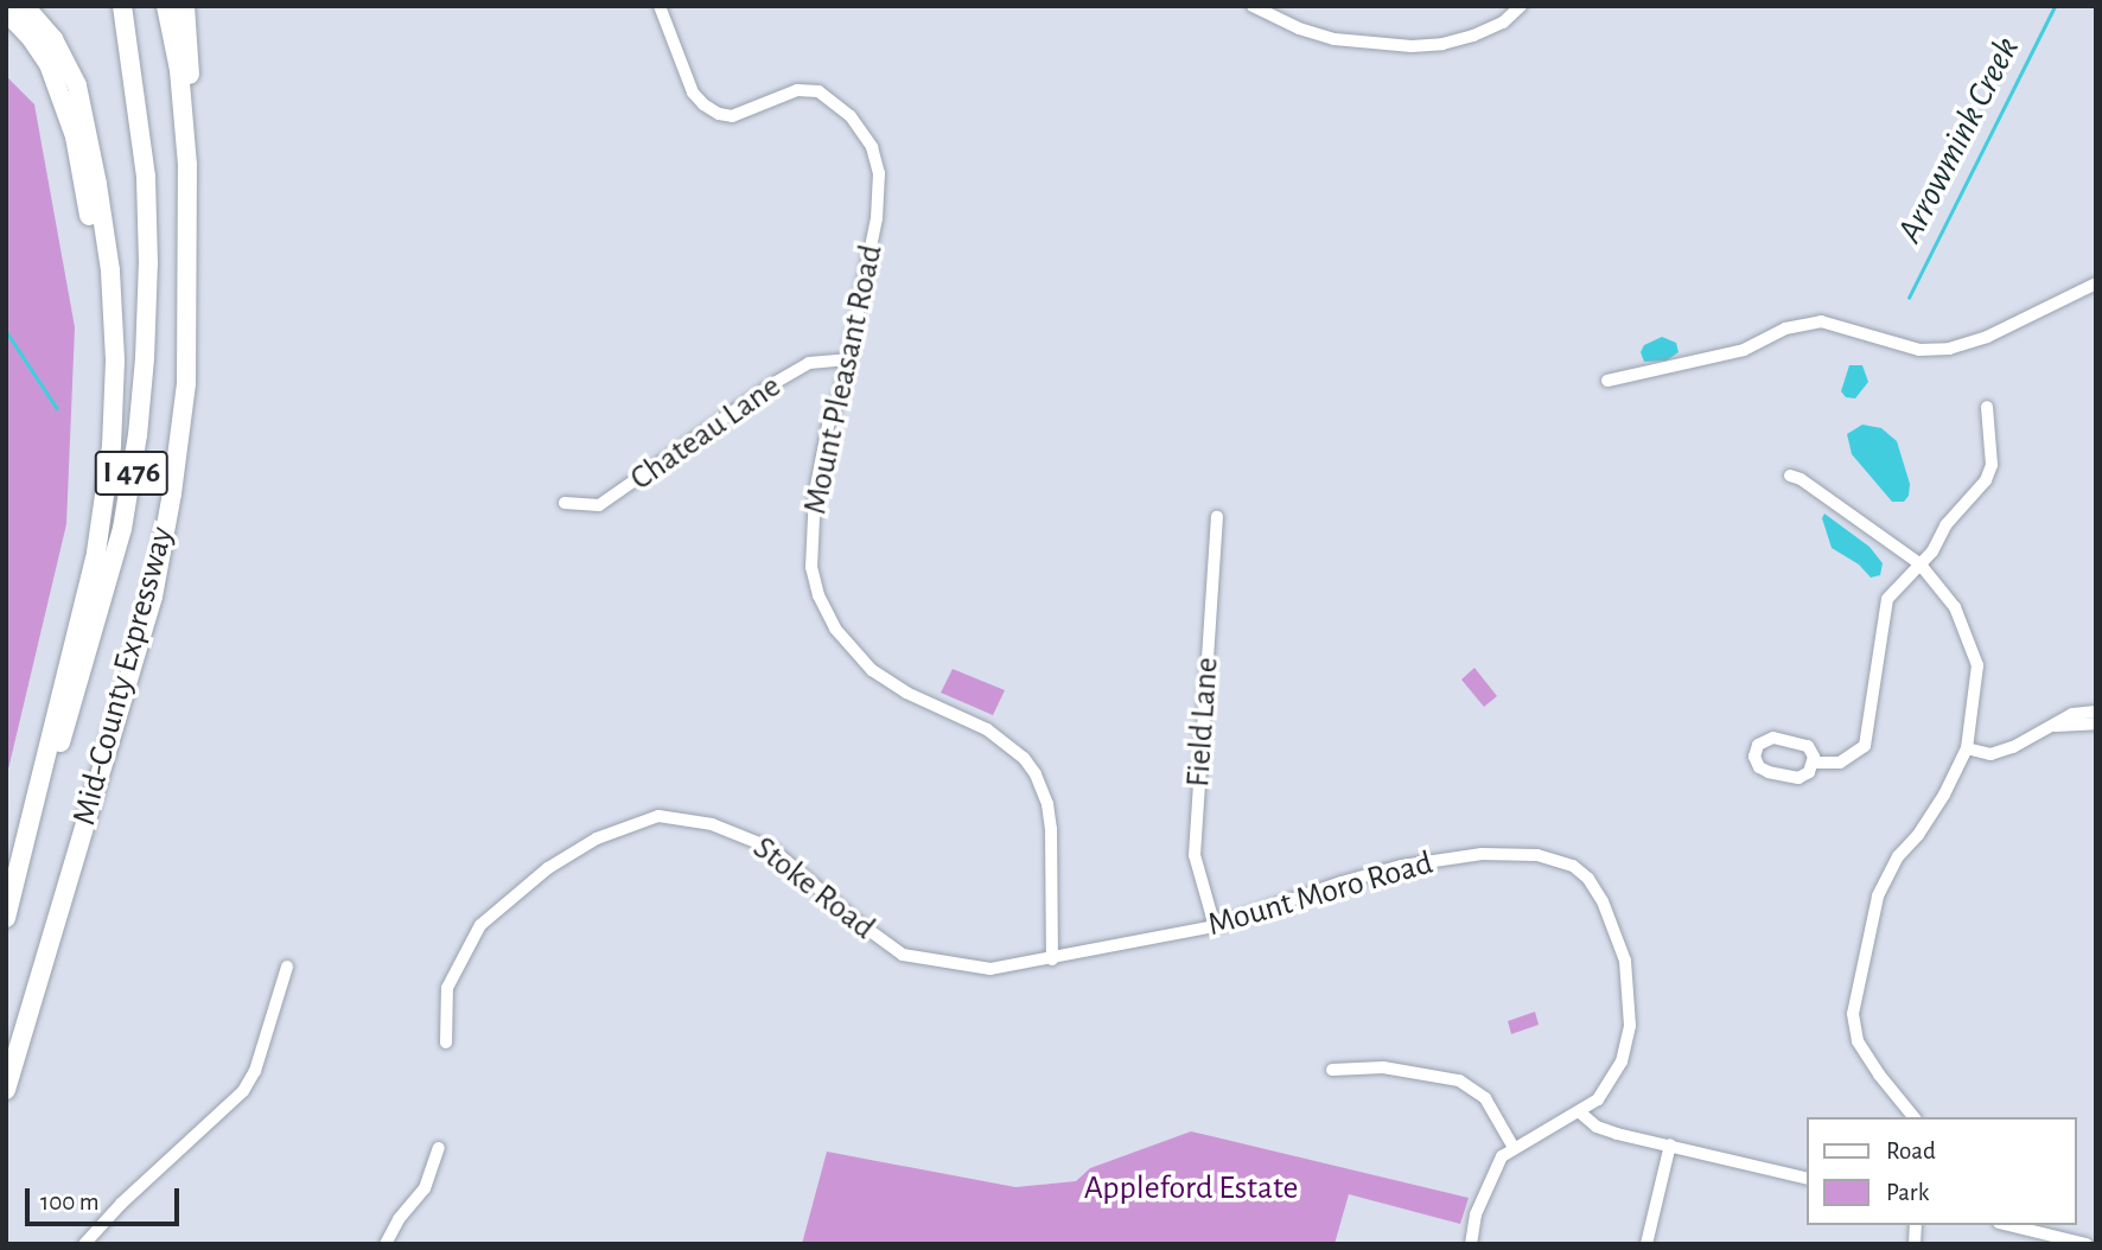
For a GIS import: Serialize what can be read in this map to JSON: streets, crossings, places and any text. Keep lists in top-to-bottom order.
{
  "streets": {
    "highway": ["I 476", "Mid-County Expressway"],
    "street": [
      "Mount Pleasant Road",
      "Chateau Lane",
      "Field Lane",
      "Stoke Road",
      "Mount Moro Road"
    ]
  },
  "crossings": [
    ["Mount Pleasant Road", "Chateau Lane"],
    ["Mount Pleasant Road", "Stoke Road"],
    ["Mount Pleasant Road", "Mount Moro Road"],
    ["Field Lane", "Mount Moro Road"],
    ["Stoke Road", "Mount Moro Road"]
  ],
  "water": ["Arrowmink Creek"],
  "parks": ["Appleford Estate"],
  "legend": ["Road", "Park"],
  "scale_bar": "100 m"
}
